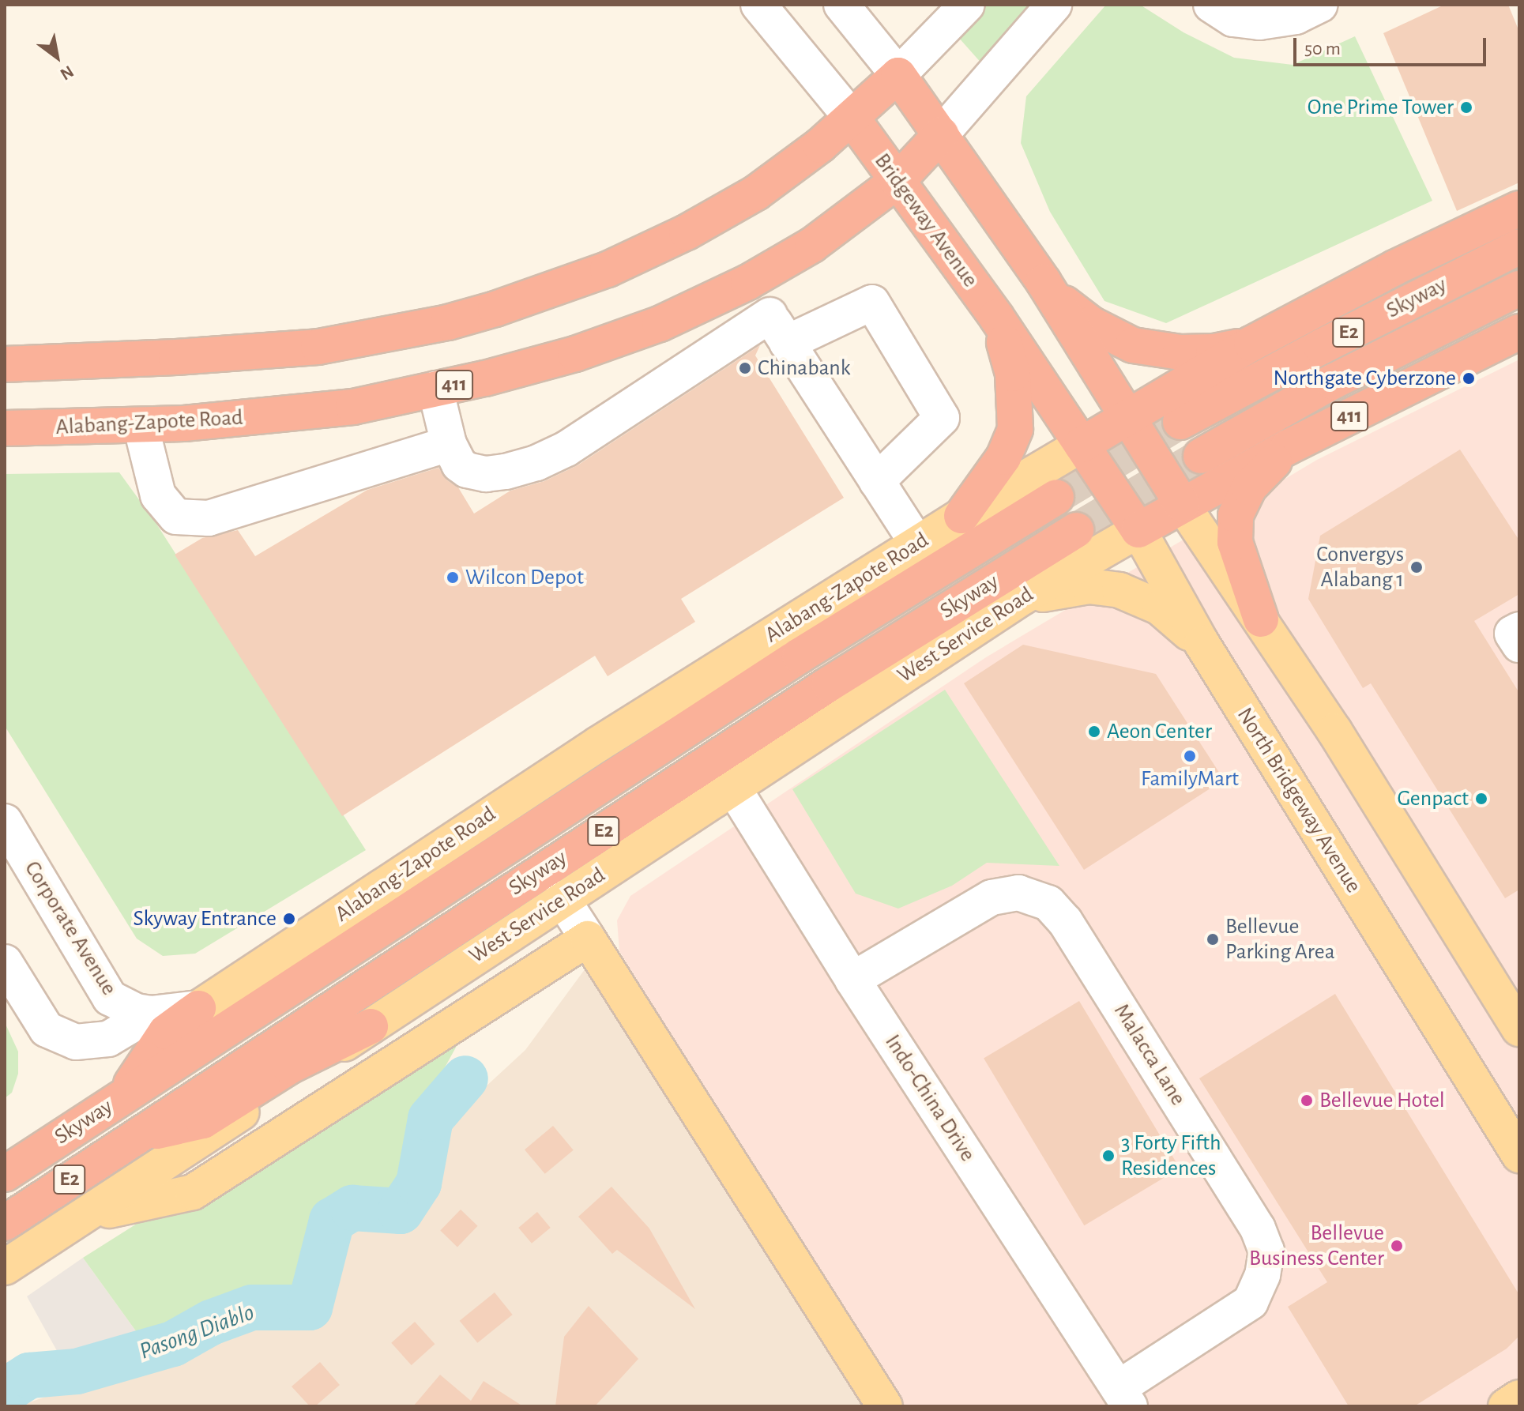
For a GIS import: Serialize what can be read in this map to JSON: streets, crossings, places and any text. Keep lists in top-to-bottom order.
{
  "streets": {
    "highway": [
      "Bridgeway Avenue",
      "Skyway",
      "E2",
      "411",
      "Alabang-Zapote Road",
      "North Bridgeway Avenue"
    ],
    "main road": ["West Service Road"],
    "street": ["Corporate Avenue", "Malacca Lane", "Indo-China Drive"]
  },
  "crossings": [
    ["Bridgeway Avenue", "Alabang-Zapote Road"],
    ["Bridgeway Avenue", "North Bridgeway Avenue"],
    ["Skyway", "E2"],
    ["E2", "Alabang-Zapote Road"],
    ["E2", "Corporate Avenue"],
    ["411", "West Service Road"],
    ["411", "North Bridgeway Avenue"],
    ["Alabang-Zapote Road", "North Bridgeway Avenue"],
    ["Alabang-Zapote Road", "Corporate Avenue"],
    ["West Service Road", "North Bridgeway Avenue"],
    ["West Service Road", "Indo-China Drive"],
    ["Malacca Lane", "Indo-China Drive"]
  ],
  "water": ["Pasong Diablo"],
  "places": [
    "One Prime Tower",
    "Chinabank",
    "Northgate Cyberzone",
    "Convergys Alabang 1",
    "Wilcon Depot",
    "Aeon Center",
    "FamilyMart",
    "Genpact",
    "Skyway Entrance",
    "Bellevue Parking Area",
    "Bellevue Hotel",
    "3 Forty Fifth Residences",
    "Bellevue Business Center"
  ],
  "scale_bar": "50 m",
  "north": "bottom right"
}
